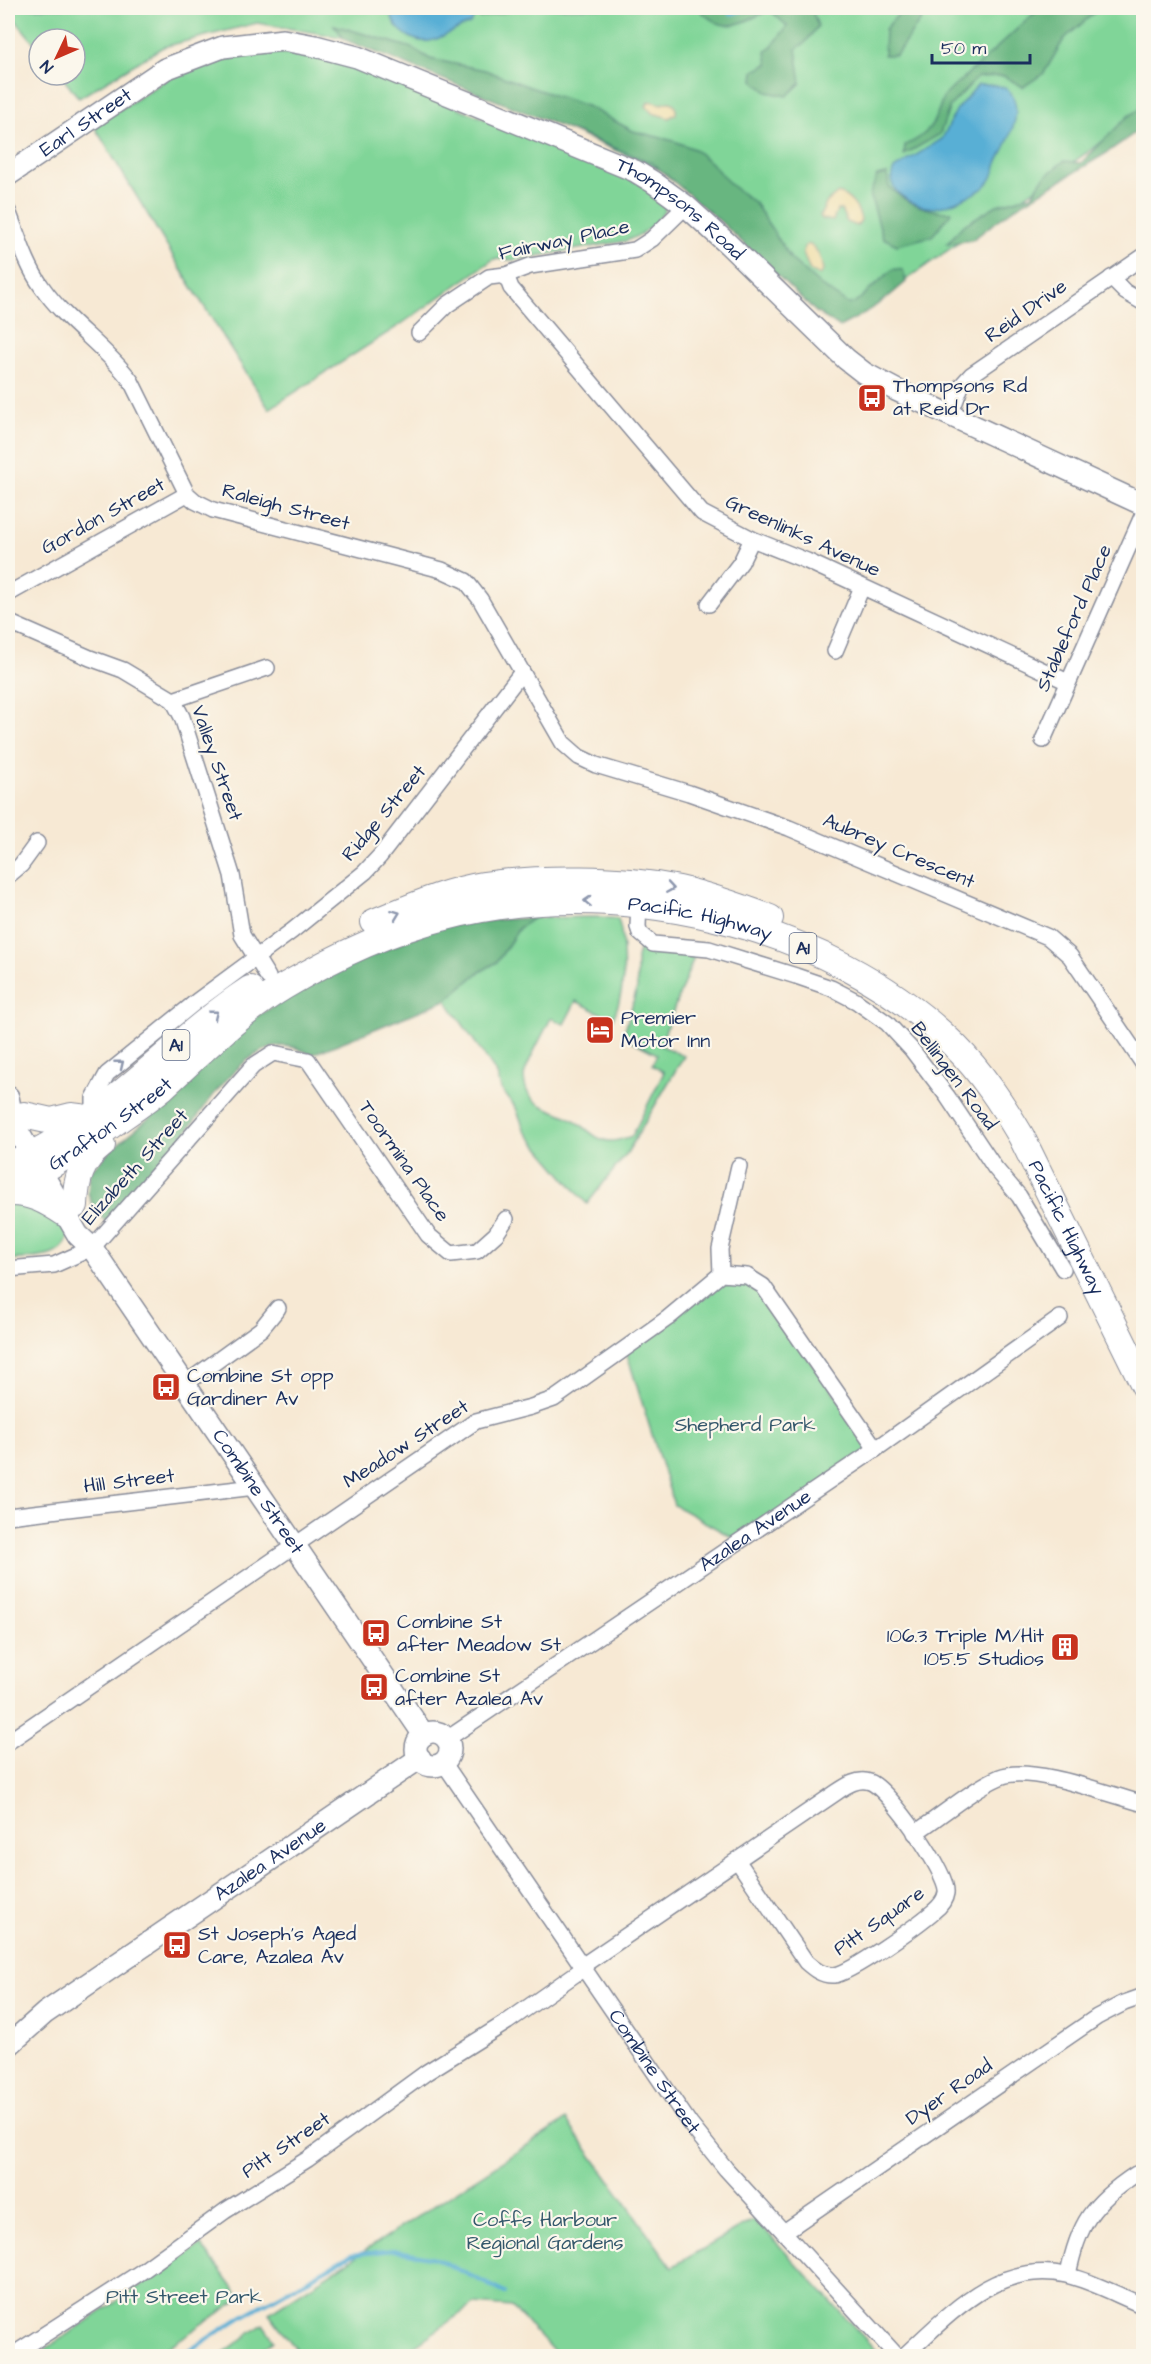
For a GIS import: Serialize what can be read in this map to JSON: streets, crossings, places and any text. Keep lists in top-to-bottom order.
{
  "streets": {
    "highway": ["Pacific Highway", "A1", "Grafton Street"],
    "street": [
      "Earl Street",
      "Thompsons Road",
      "Fairway Place",
      "Reid Drive",
      "Raleigh Street",
      "Gordon Street",
      "Greenlinks Avenue",
      "Stableford Place",
      "Valley Street",
      "Ridge Street",
      "Aubrey Crescent",
      "Bellingen Road",
      "Toormina Place",
      "Elizabeth Street",
      "Meadow Street",
      "Hill Street",
      "Combine Street",
      "Azalea Avenue",
      "Pitt Square",
      "Dyer Road",
      "Pitt Street"
    ]
  },
  "crossings": [
    ["Earl Street", "Thompsons Road"],
    ["Thompsons Road", "Fairway Place"],
    ["Thompsons Road", "Reid Drive"],
    ["Fairway Place", "Greenlinks Avenue"],
    ["Raleigh Street", "Gordon Street"],
    ["Raleigh Street", "Ridge Street"],
    ["Raleigh Street", "Aubrey Crescent"],
    ["Greenlinks Avenue", "Stableford Place"],
    ["Valley Street", "Ridge Street"],
    ["Valley Street", "Pacific Highway"],
    ["Valley Street", "Grafton Street"],
    ["Ridge Street", "Pacific Highway"],
    ["Ridge Street", "Grafton Street"],
    ["Pacific Highway", "Bellingen Road"],
    ["Pacific Highway", "Grafton Street"],
    ["Grafton Street", "Combine Street"],
    ["Toormina Place", "Elizabeth Street"],
    ["Elizabeth Street", "Combine Street"],
    ["Meadow Street", "Combine Street"],
    ["Hill Street", "Combine Street"],
    ["Combine Street", "Azalea Avenue"],
    ["Combine Street", "Pitt Square"],
    ["Combine Street", "Dyer Road"],
    ["Combine Street", "Pitt Street"],
    ["Pitt Square", "Pitt Street"]
  ],
  "parks": ["Shepherd Park", "Coffs Harbour Regional Gardens", "Pitt Street Park"],
  "places": {
    "bus stop": [
      "Thompsons Rd at Reid Dr",
      "Combine St opp Gardiner Av",
      "Combine St after Meadow St",
      "Combine St after Azalea Av",
      "St Joseph's Aged Care, Azalea Av"
    ],
    "hotel": ["Premier Motor Inn"],
    "building": ["106.3 Triple M/Hit 105.5 Studios"]
  },
  "scale_bar": "50 m",
  "north": "bottom left"
}
